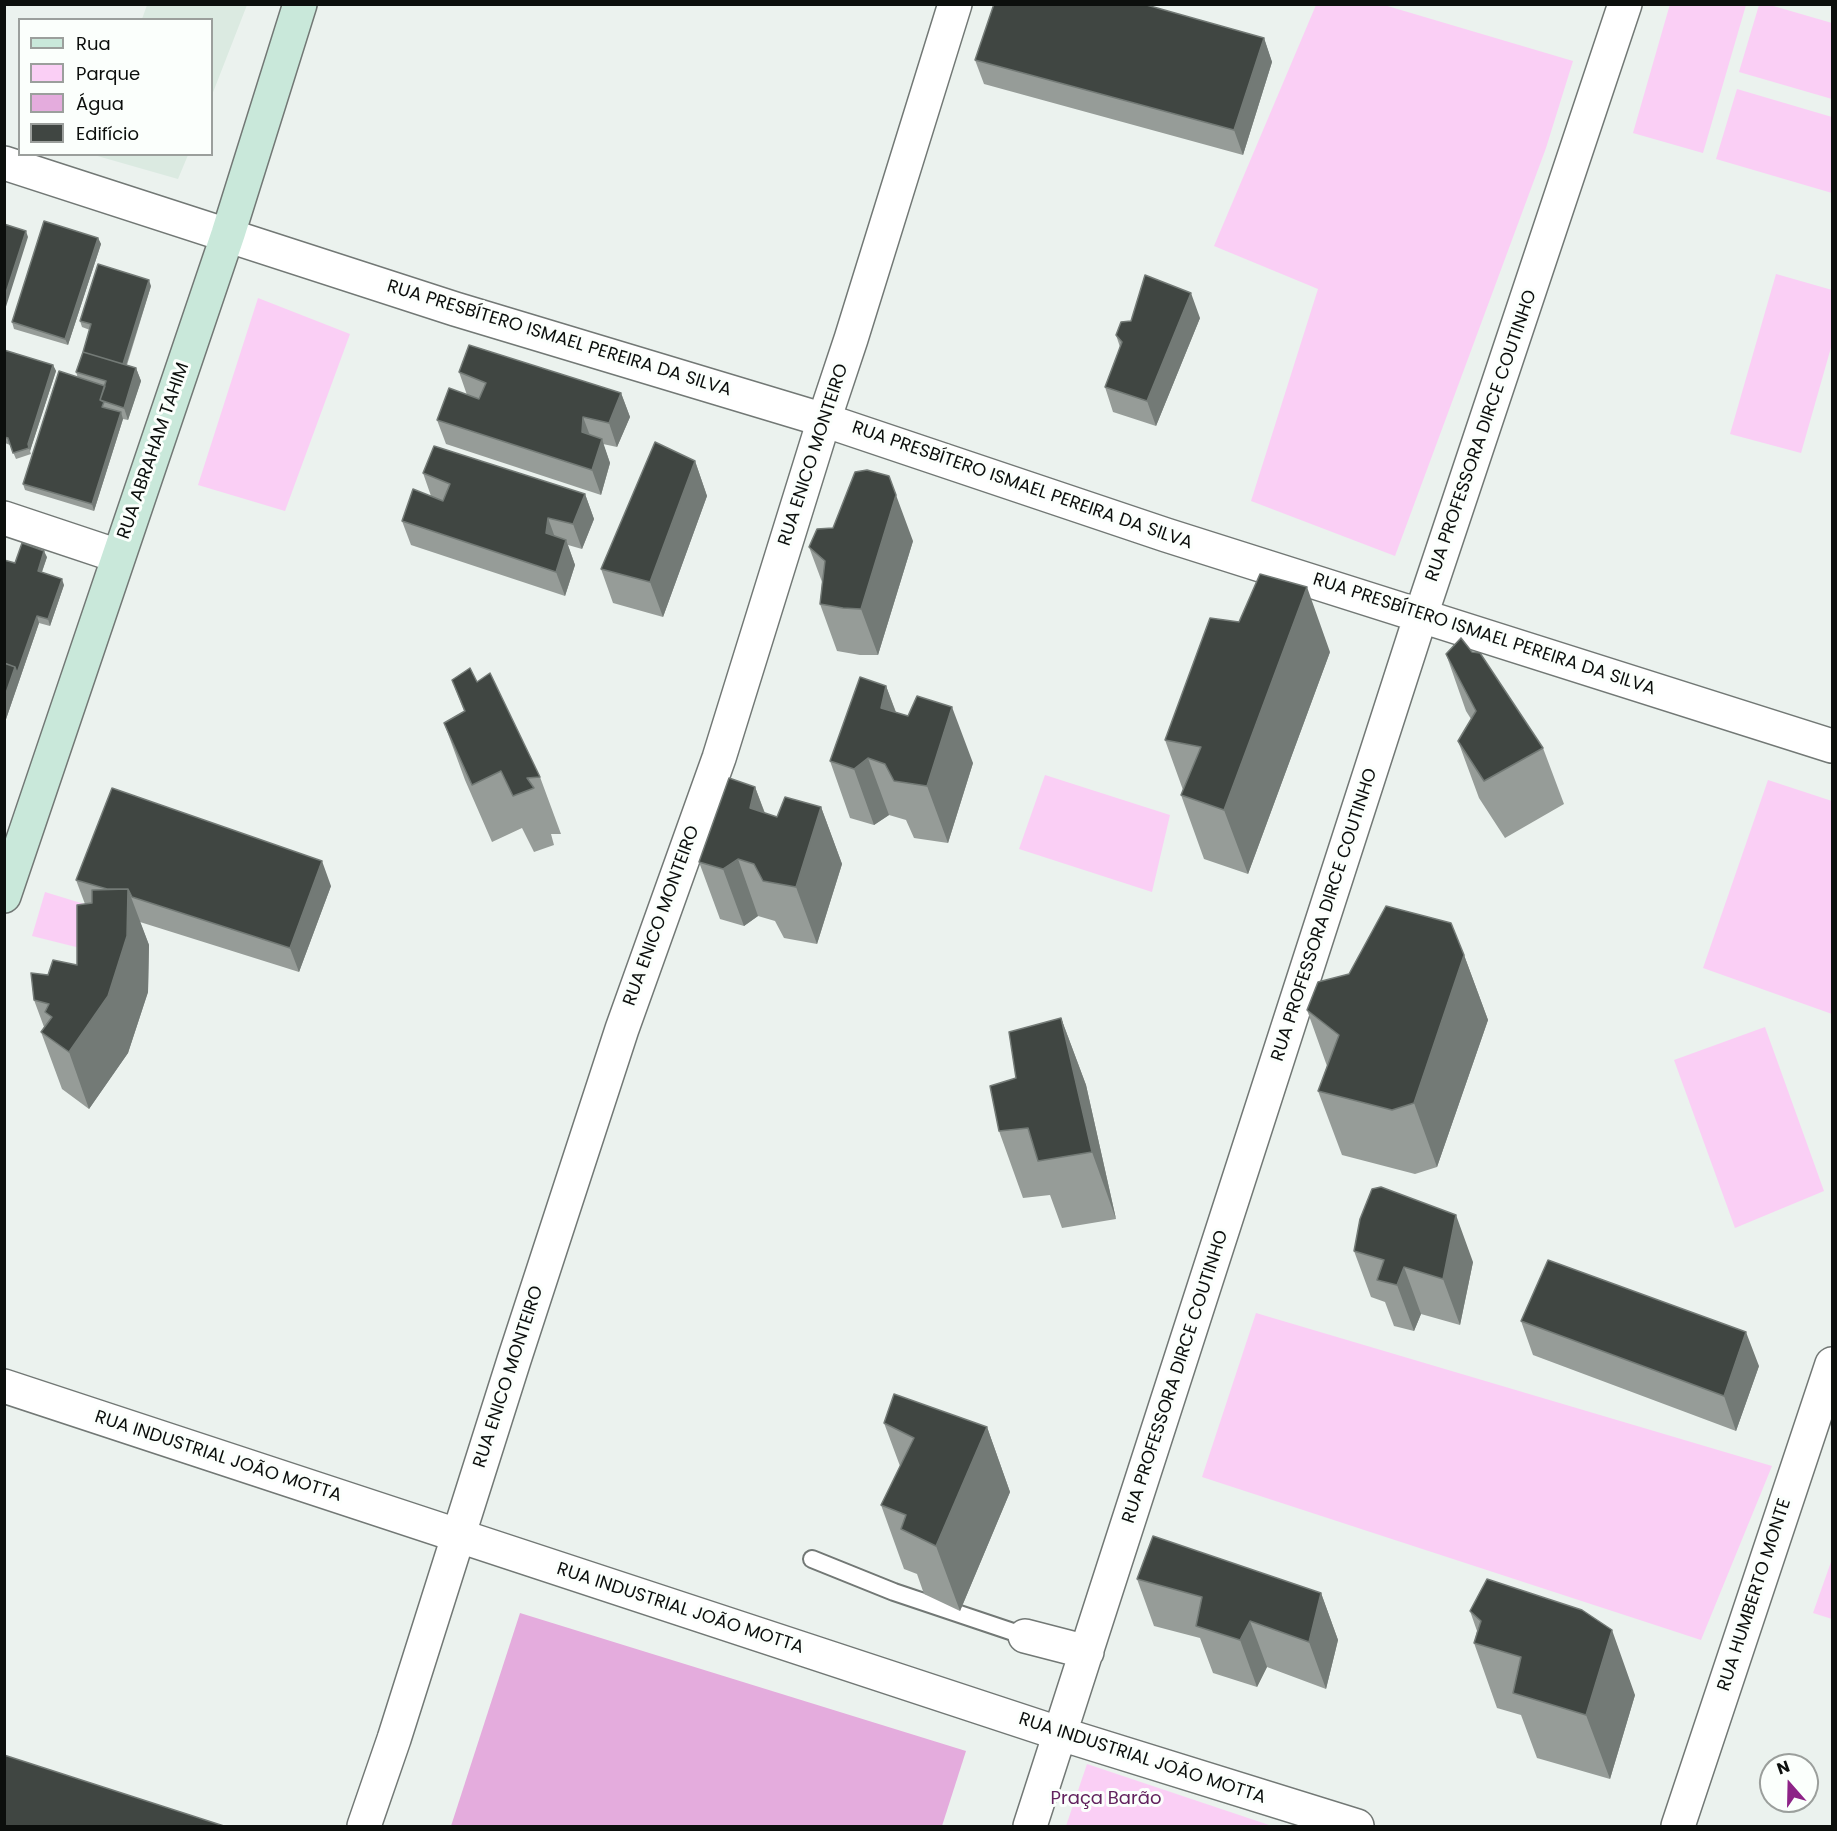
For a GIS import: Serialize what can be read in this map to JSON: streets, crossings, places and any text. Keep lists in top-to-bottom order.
{
  "streets": {
    "main road": ["RUA ABRAHAM TAHIM"],
    "street": [
      "RUA PRESBÍTERO ISMAEL PEREIRA DA SILVA",
      "RUA PROFESSORA DIRCE COUTINHO",
      "RUA ENICO MONTEIRO",
      "RUA INDUSTRIAL JOÃO MOTTA",
      "RUA HUMBERTO MONTE"
    ]
  },
  "crossings": [
    ["RUA PRESBÍTERO ISMAEL PEREIRA DA SILVA", "RUA PROFESSORA DIRCE COUTINHO"],
    ["RUA PRESBÍTERO ISMAEL PEREIRA DA SILVA", "RUA ABRAHAM TAHIM"],
    ["RUA PRESBÍTERO ISMAEL PEREIRA DA SILVA", "RUA ENICO MONTEIRO"],
    ["RUA PROFESSORA DIRCE COUTINHO", "RUA INDUSTRIAL JOÃO MOTTA"],
    ["RUA ENICO MONTEIRO", "RUA INDUSTRIAL JOÃO MOTTA"]
  ],
  "parks": ["Praça Barão"],
  "legend": [
    "Rua",
    "Parque",
    "Água",
    "Edifício"
  ],
  "north": "top"
}
